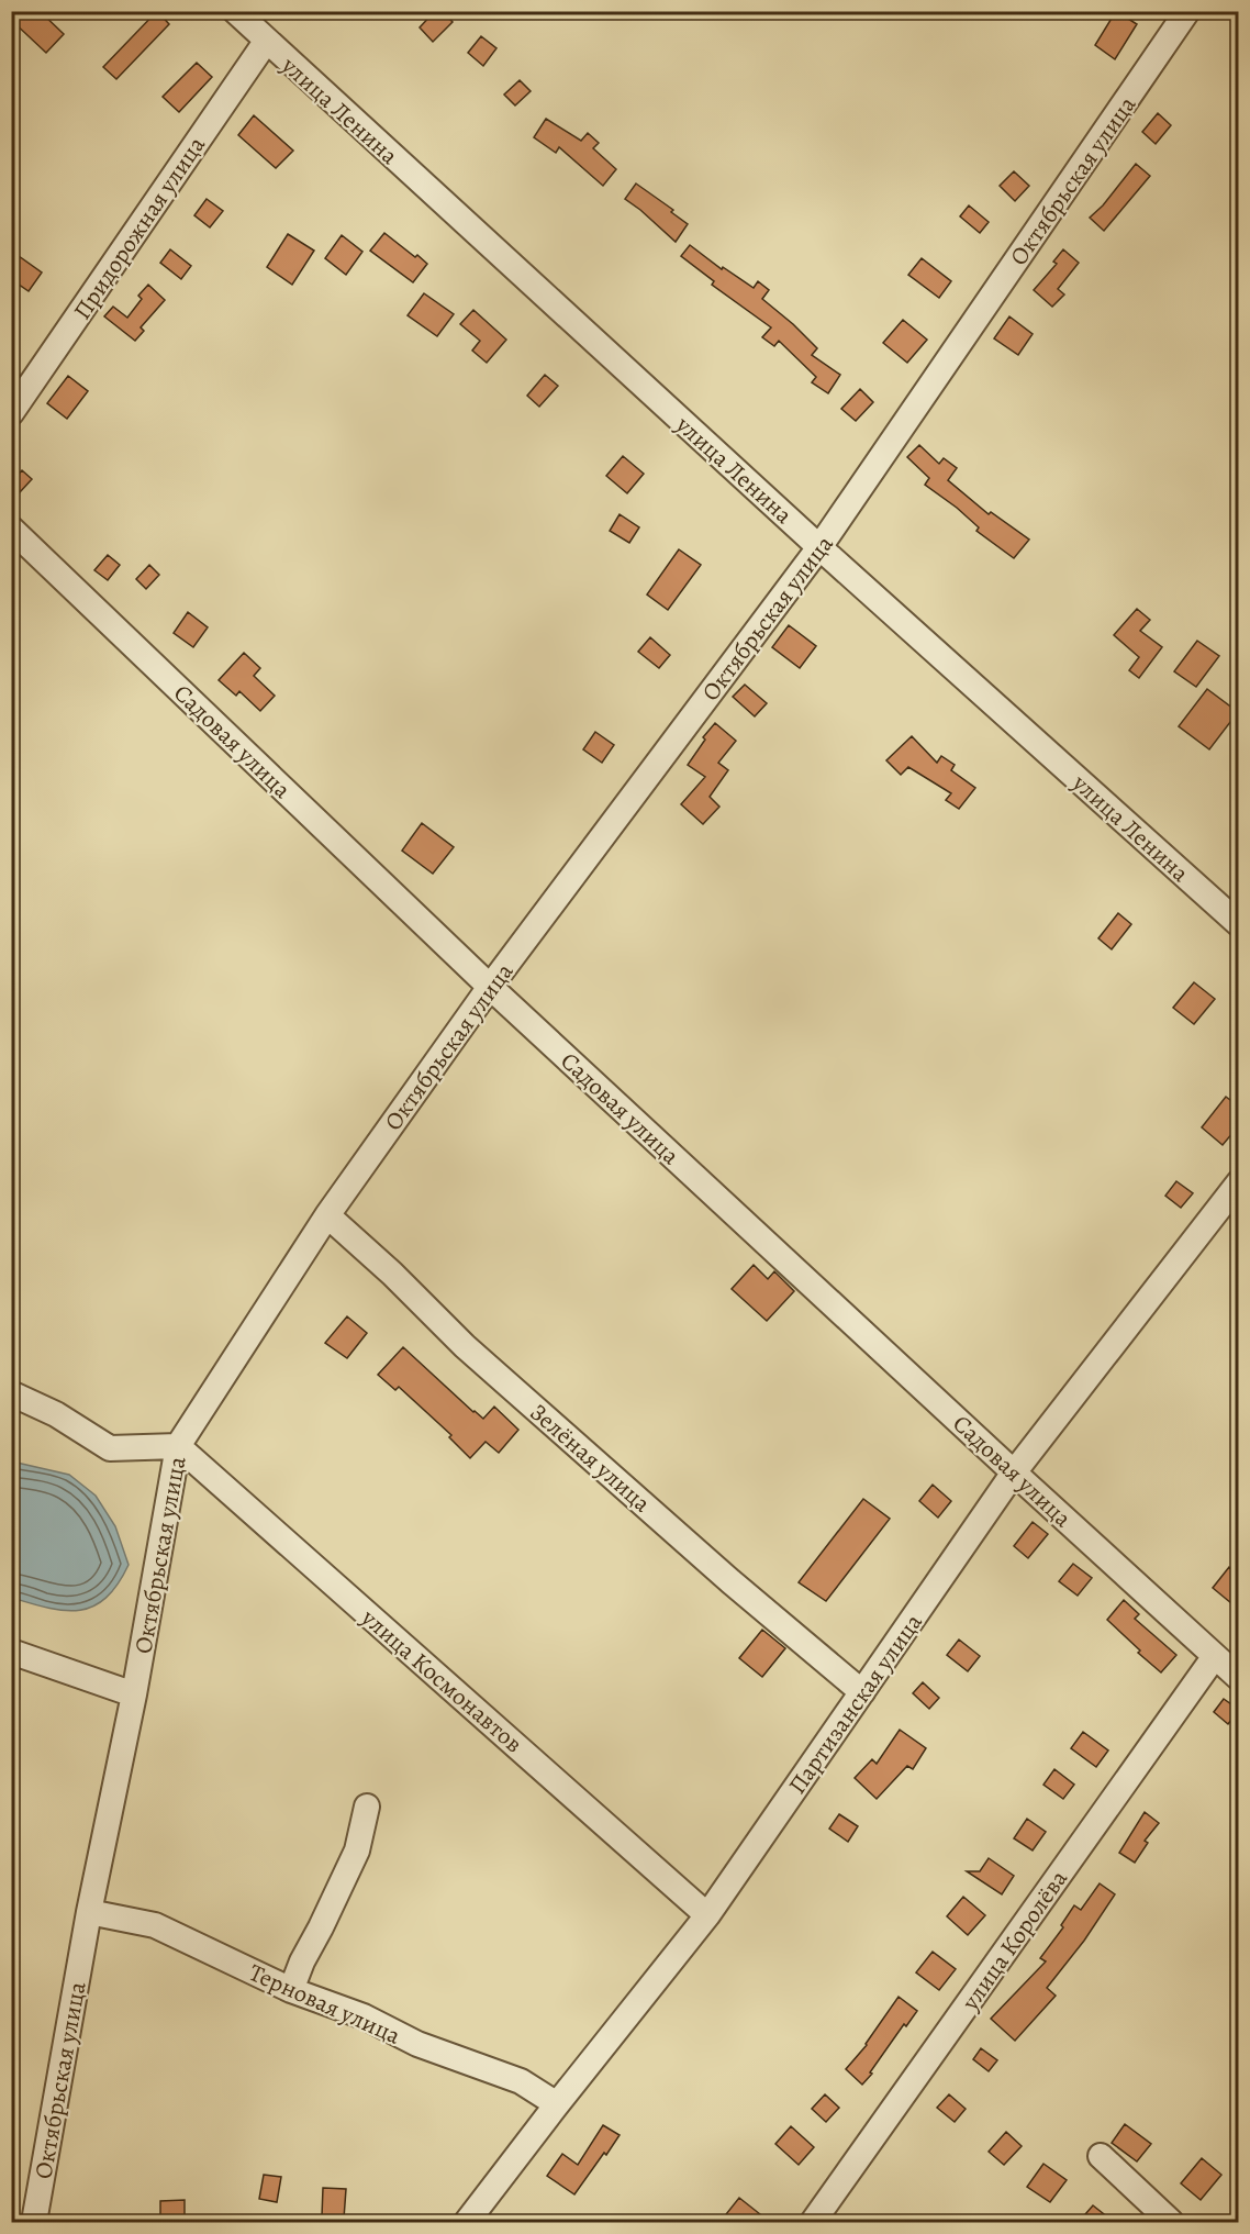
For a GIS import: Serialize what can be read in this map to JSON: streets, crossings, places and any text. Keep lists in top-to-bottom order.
{
  "streets": {
    "street": [
      "улица Ленина",
      "Октябрьская улица",
      "Придорожная улица",
      "Садовая улица",
      "Зелёная улица",
      "улица Космонавтов",
      "Партизанская улица",
      "улица Королёва",
      "Терновая улица"
    ]
  },
  "crossings": [
    ["улица Ленина", "Октябрьская улица"],
    ["улица Ленина", "Придорожная улица"],
    ["Октябрьская улица", "Садовая улица"],
    ["Октябрьская улица", "Зелёная улица"],
    ["Октябрьская улица", "улица Космонавтов"],
    ["Октябрьская улица", "Терновая улица"],
    ["Садовая улица", "Партизанская улица"],
    ["Садовая улица", "улица Королёва"],
    ["Зелёная улица", "Партизанская улица"],
    ["улица Космонавтов", "Партизанская улица"],
    ["Партизанская улица", "Терновая улица"]
  ]
}
